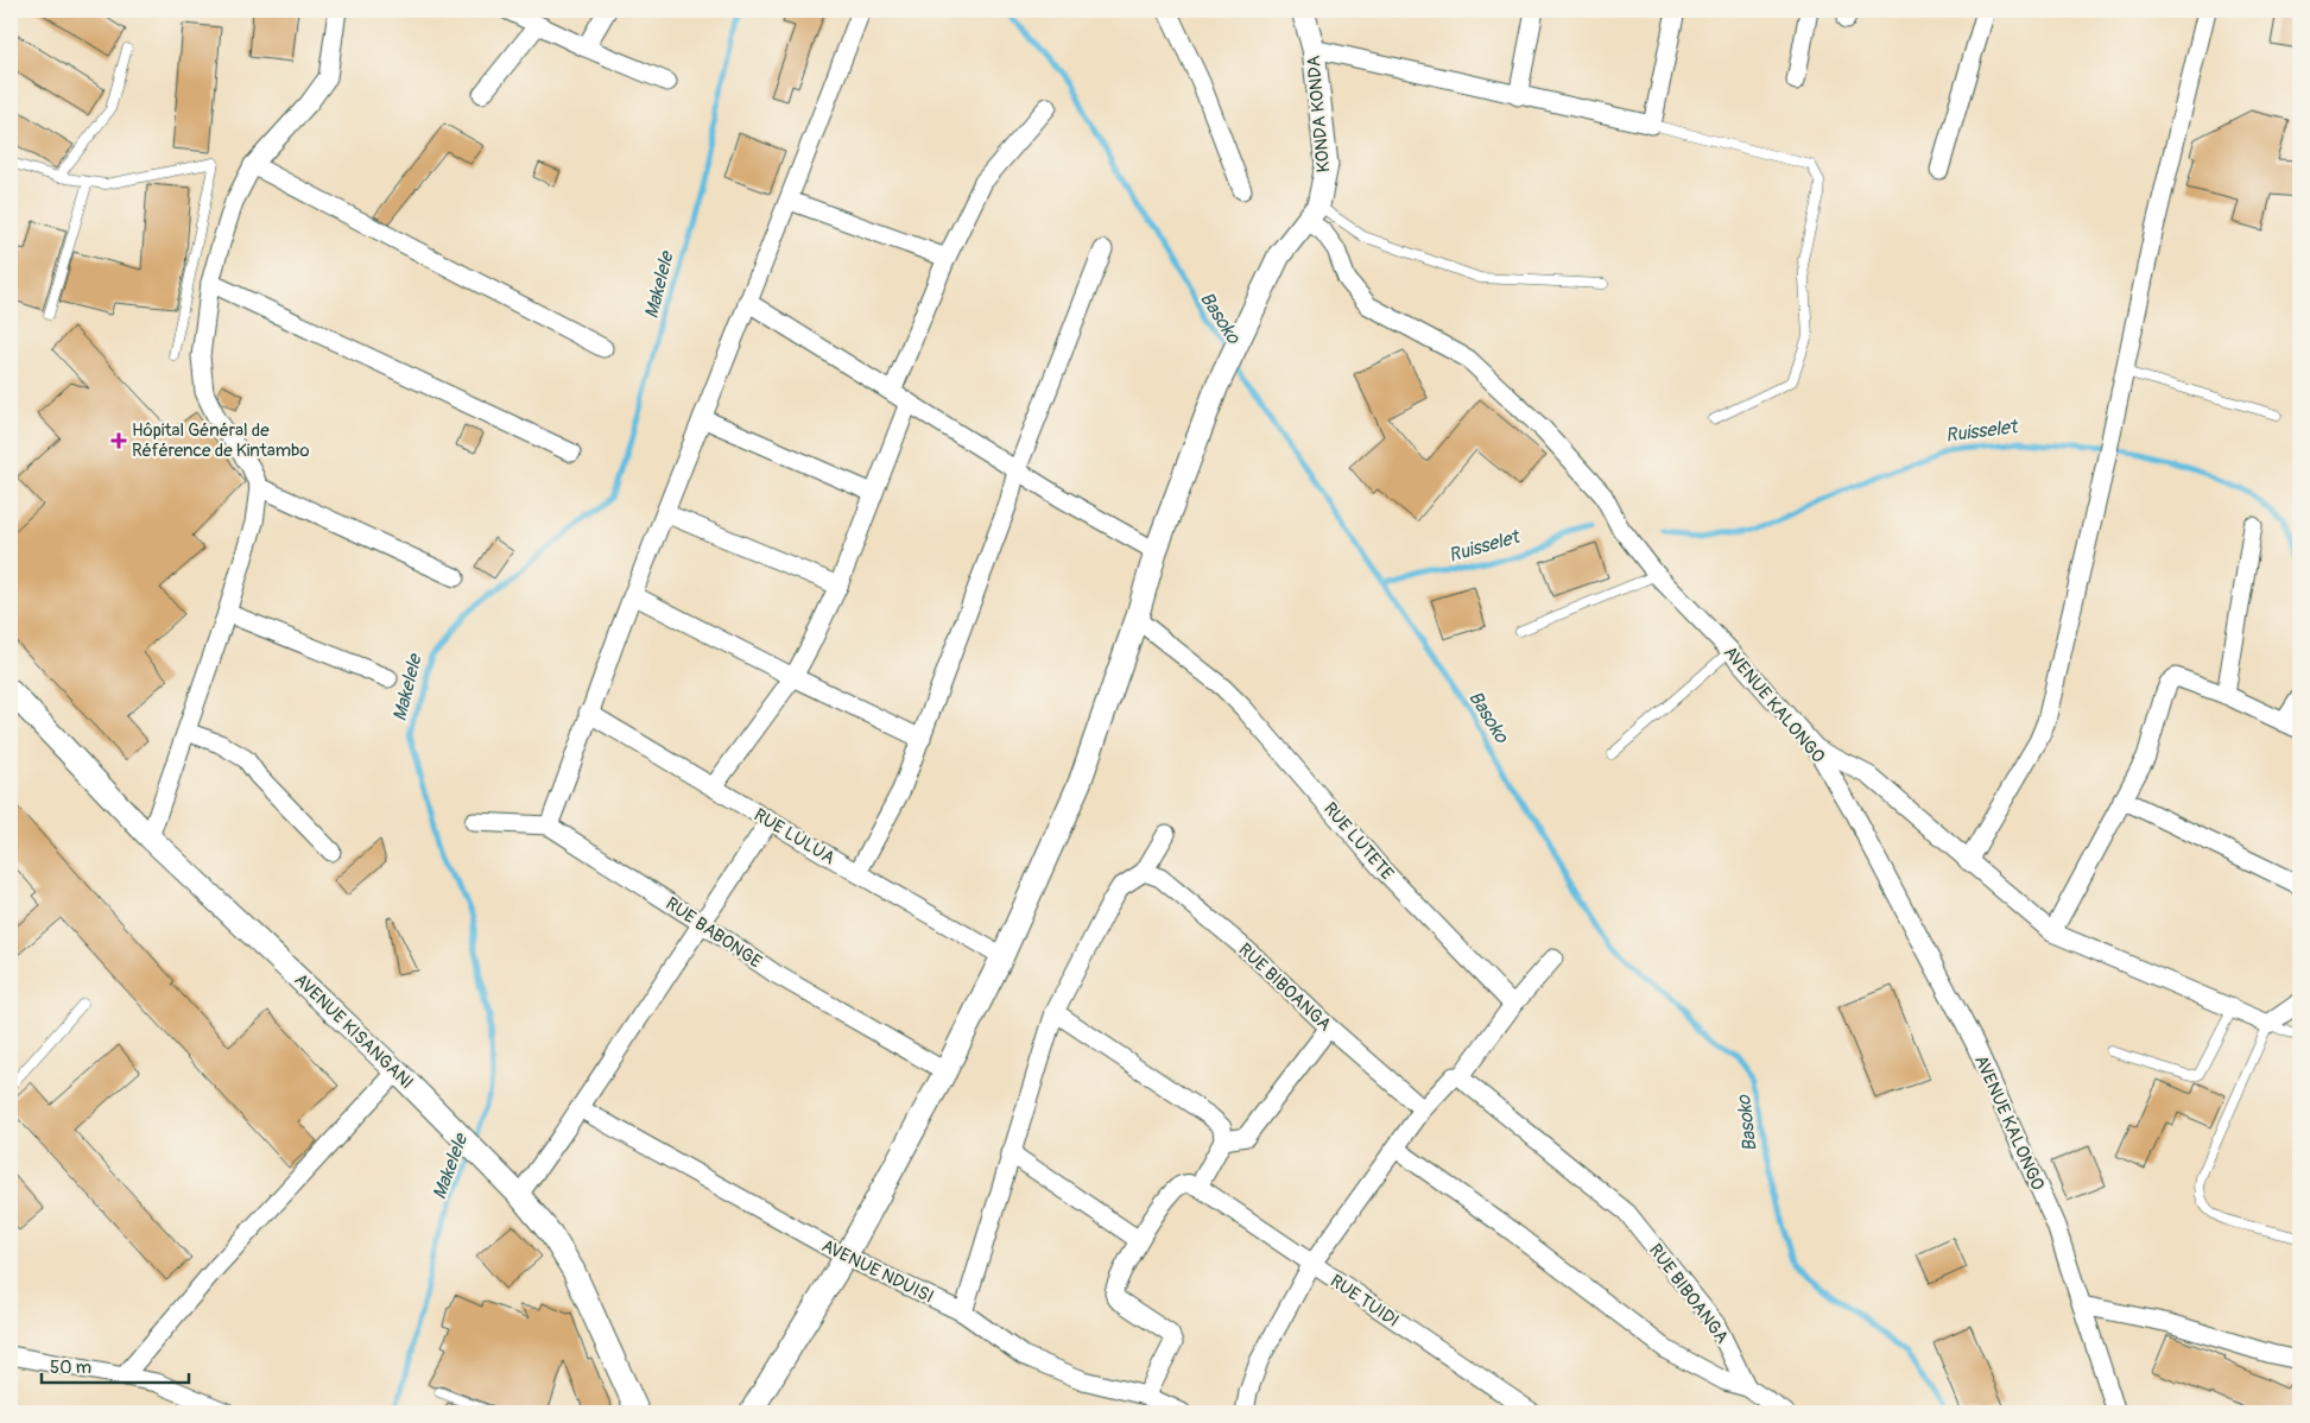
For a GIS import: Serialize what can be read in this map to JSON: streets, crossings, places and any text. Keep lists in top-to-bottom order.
{
  "streets": {
    "street": [
      "KONDA KONDA",
      "AVENUE KALONGO",
      "RUE LULUA",
      "RUE LUTETE",
      "RUE BABONGE",
      "RUE BIBOANGA",
      "AVENUE KISANGANI",
      "AVENUE NDUISI",
      "RUE TUIDI"
    ]
  },
  "crossings": [
    ["KONDA KONDA", "AVENUE KALONGO"],
    ["KONDA KONDA", "RUE LULUA"],
    ["KONDA KONDA", "RUE LUTETE"],
    ["KONDA KONDA", "RUE BABONGE"],
    ["KONDA KONDA", "AVENUE NDUISI"]
  ],
  "water": ["Makelele", "Basoko", "Ruisselet"],
  "places": {
    "health": ["Hôpital Général de Référence de Kintambo"]
  },
  "scale_bar": "50 m"
}
